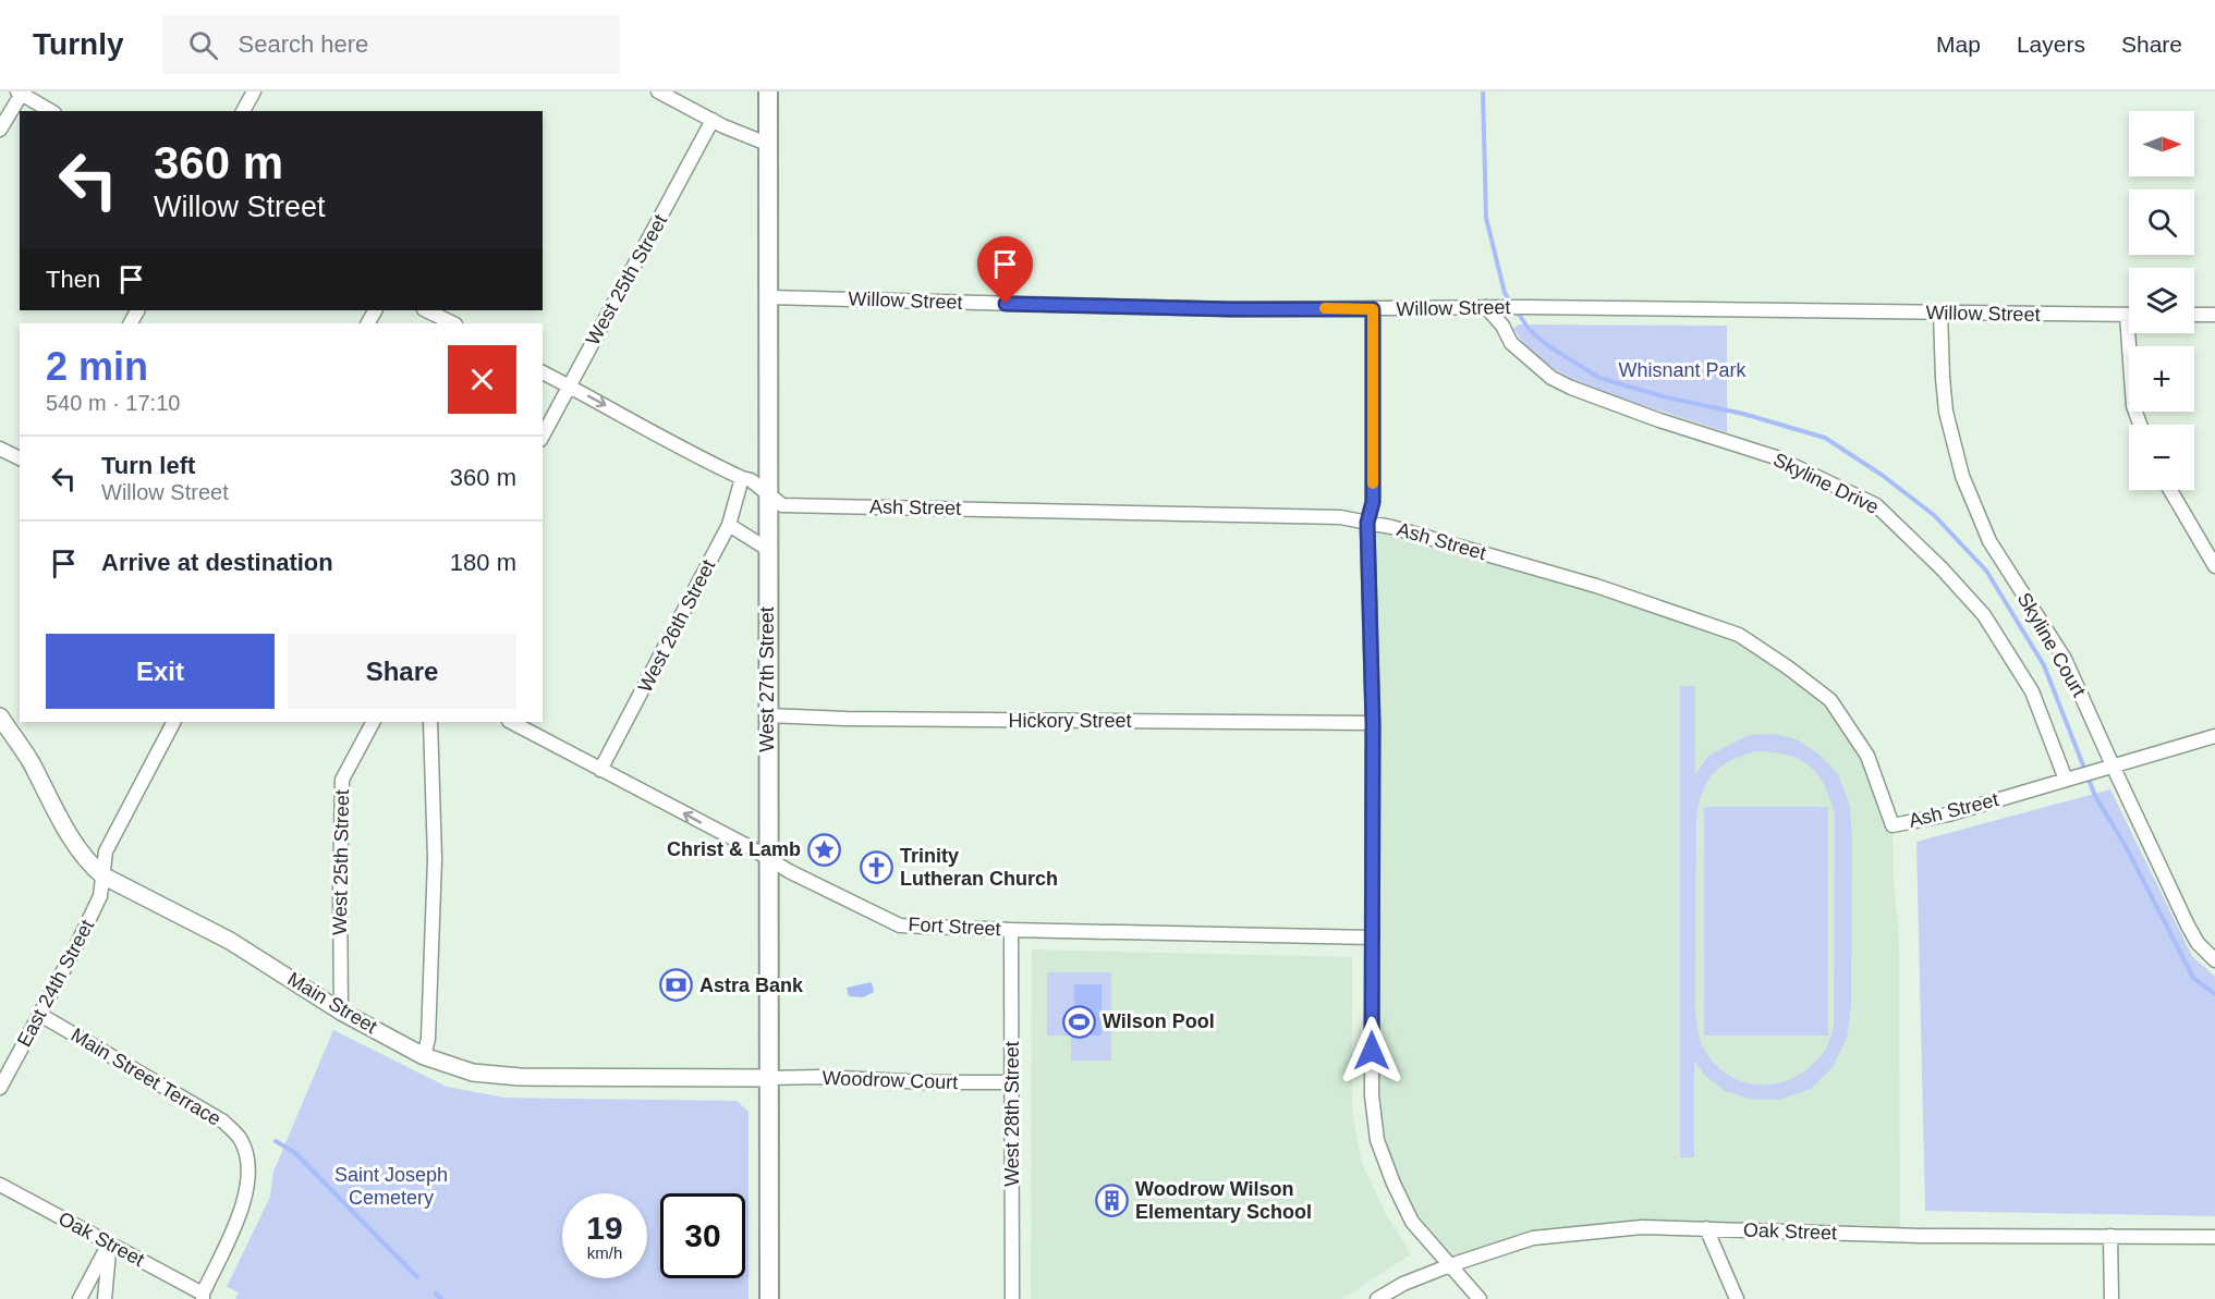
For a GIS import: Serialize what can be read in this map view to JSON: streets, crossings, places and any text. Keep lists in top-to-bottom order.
{
  "streets": {
    "main road": ["West 27th Street"],
    "street": [
      "West 25th Street",
      "Willow Street",
      "Skyline Drive",
      "Ash Street",
      "West 26th Street",
      "Skyline Court",
      "Hickory Street",
      "Fort Street",
      "East 24th Street",
      "Main Street",
      "Main Street Terrace",
      "Woodrow Court",
      "West 28th Street",
      "Oak Street"
    ]
  },
  "crossings": [
    ["West 25th Street", "Ash Street"],
    ["West 25th Street", "Main Street"],
    ["Willow Street", "Skyline Drive"],
    ["Willow Street", "Skyline Court"],
    ["Willow Street", "West 27th Street"],
    ["Skyline Drive", "Ash Street"],
    ["Ash Street", "West 26th Street"],
    ["Ash Street", "Skyline Court"],
    ["Ash Street", "West 27th Street"],
    ["West 26th Street", "Fort Street"],
    ["West 27th Street", "Hickory Street"],
    ["West 27th Street", "Fort Street"],
    ["West 27th Street", "Main Street"],
    ["West 27th Street", "Woodrow Court"],
    ["Fort Street", "West 28th Street"],
    ["East 24th Street", "Main Street"],
    ["East 24th Street", "Main Street Terrace"],
    ["Main Street", "Woodrow Court"],
    ["Main Street Terrace", "Oak Street"],
    ["Woodrow Court", "West 28th Street"]
  ],
  "parks": ["Whisnant Park", "Saint Joseph Cemetery"],
  "places": {
    "place": ["Christ & Lamb"],
    "church": ["Trinity Lutheran Church"],
    "bank": ["Astra Bank"],
    "sports": ["Wilson Pool"],
    "building": ["Woodrow Wilson Elementary School"]
  },
  "north": "right",
  "page": {
    "header": "Turnly",
    "search": "Search here",
    "nav": ["Map", "Layers", "Share"],
    "map_buttons": ["+", "−"],
    "turn": ["360 m", "Willow Street"],
    "then": "Then",
    "heading": ["2 min", "540 m · 17:10"],
    "list": [
      {
        "name": "Turn left",
        "note": "Willow Street",
        "value": "360 m"
      },
      {
        "name": "Arrive at destination",
        "value": "180 m"
      }
    ],
    "buttons": ["Exit", "Share"],
    "speed": "19 km/h",
    "limit": "30"
  }
}
